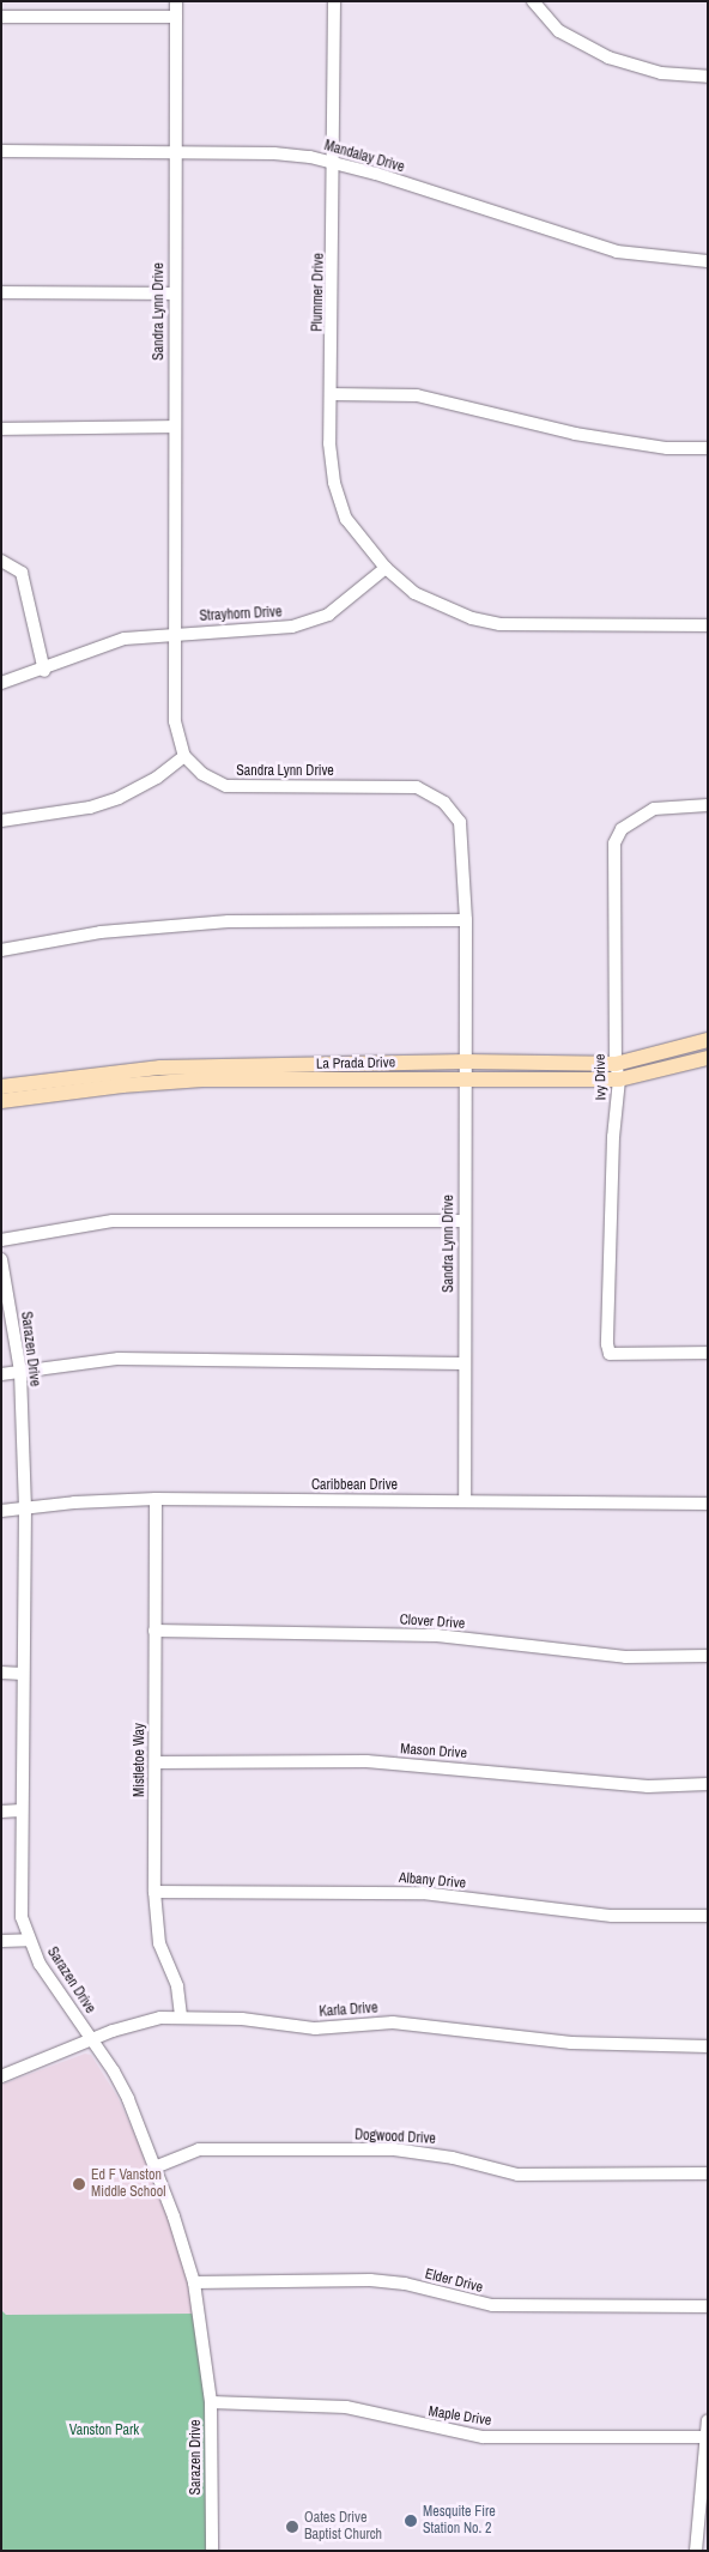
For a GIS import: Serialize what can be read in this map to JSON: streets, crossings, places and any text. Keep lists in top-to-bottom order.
{
  "streets": {
    "main road": ["La Prada Drive"],
    "street": [
      "Mandalay Drive",
      "Plummer Drive",
      "Sandra Lynn Drive",
      "Strayhorn Drive",
      "Ivy Drive",
      "Sarazen Drive",
      "Caribbean Drive",
      "Clover Drive",
      "Mason Drive",
      "Mistletoe Way",
      "Albany Drive",
      "Karla Drive",
      "Dogwood Drive",
      "Elder Drive",
      "Maple Drive"
    ]
  },
  "crossings": [
    ["Mandalay Drive", "Plummer Drive"],
    ["Mandalay Drive", "Sandra Lynn Drive"],
    ["Plummer Drive", "Strayhorn Drive"],
    ["Sandra Lynn Drive", "Strayhorn Drive"],
    ["Sandra Lynn Drive", "La Prada Drive"],
    ["Sandra Lynn Drive", "Caribbean Drive"],
    ["La Prada Drive", "Ivy Drive"],
    ["Sarazen Drive", "Caribbean Drive"],
    ["Sarazen Drive", "Karla Drive"],
    ["Sarazen Drive", "Dogwood Drive"],
    ["Sarazen Drive", "Elder Drive"],
    ["Sarazen Drive", "Maple Drive"],
    ["Caribbean Drive", "Mistletoe Way"],
    ["Clover Drive", "Mistletoe Way"],
    ["Mason Drive", "Mistletoe Way"],
    ["Mistletoe Way", "Albany Drive"],
    ["Mistletoe Way", "Karla Drive"]
  ],
  "parks": ["Vanston Park"],
  "places": ["Ed F Vanston Middle School", "Mesquite Fire Station No. 2", "Oates Drive Baptist Church"]
}
